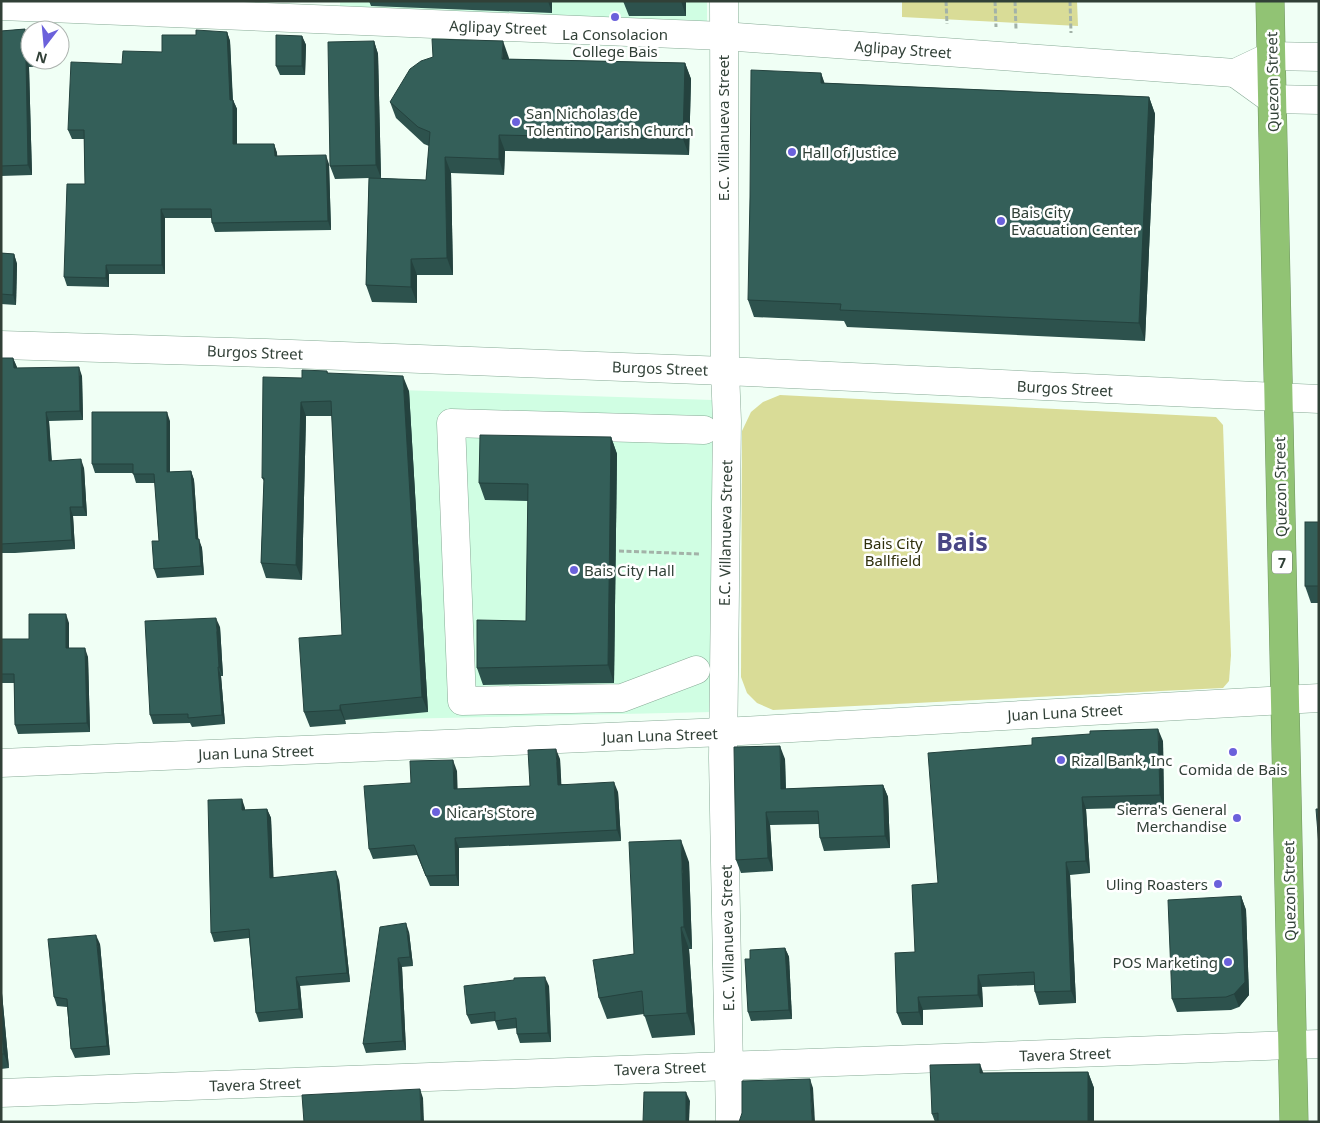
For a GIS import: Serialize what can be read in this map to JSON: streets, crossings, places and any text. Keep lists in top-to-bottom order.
{
  "streets": {
    "highway": ["Quezon Street", "7"],
    "street": [
      "Aglipay Street",
      "E.C. Villanueva Street",
      "Burgos Street",
      "Juan Luna Street",
      "Tavera Street"
    ]
  },
  "crossings": [
    ["Aglipay Street", "Quezon Street"],
    ["Aglipay Street", "E.C. Villanueva Street"],
    ["Quezon Street", "Burgos Street"],
    ["Quezon Street", "Juan Luna Street"],
    ["Quezon Street", "Tavera Street"],
    ["E.C. Villanueva Street", "Burgos Street"],
    ["E.C. Villanueva Street", "Juan Luna Street"],
    ["E.C. Villanueva Street", "Tavera Street"]
  ],
  "districts": ["Bais"],
  "parks": ["Bais City Ballfield"],
  "places": [
    "La Consolacion College Bais",
    "San Nicholas de Tolentino Parish Church",
    "Hall of Justice",
    "Bais City Evacuation Center",
    "Bais City Hall",
    "Comida de Bais",
    "Rizal Bank, Inc",
    "Nicar's Store",
    "Sierra's General Merchandise",
    "Uling Roasters",
    "POS Marketing"
  ],
  "north": "bottom"
}
